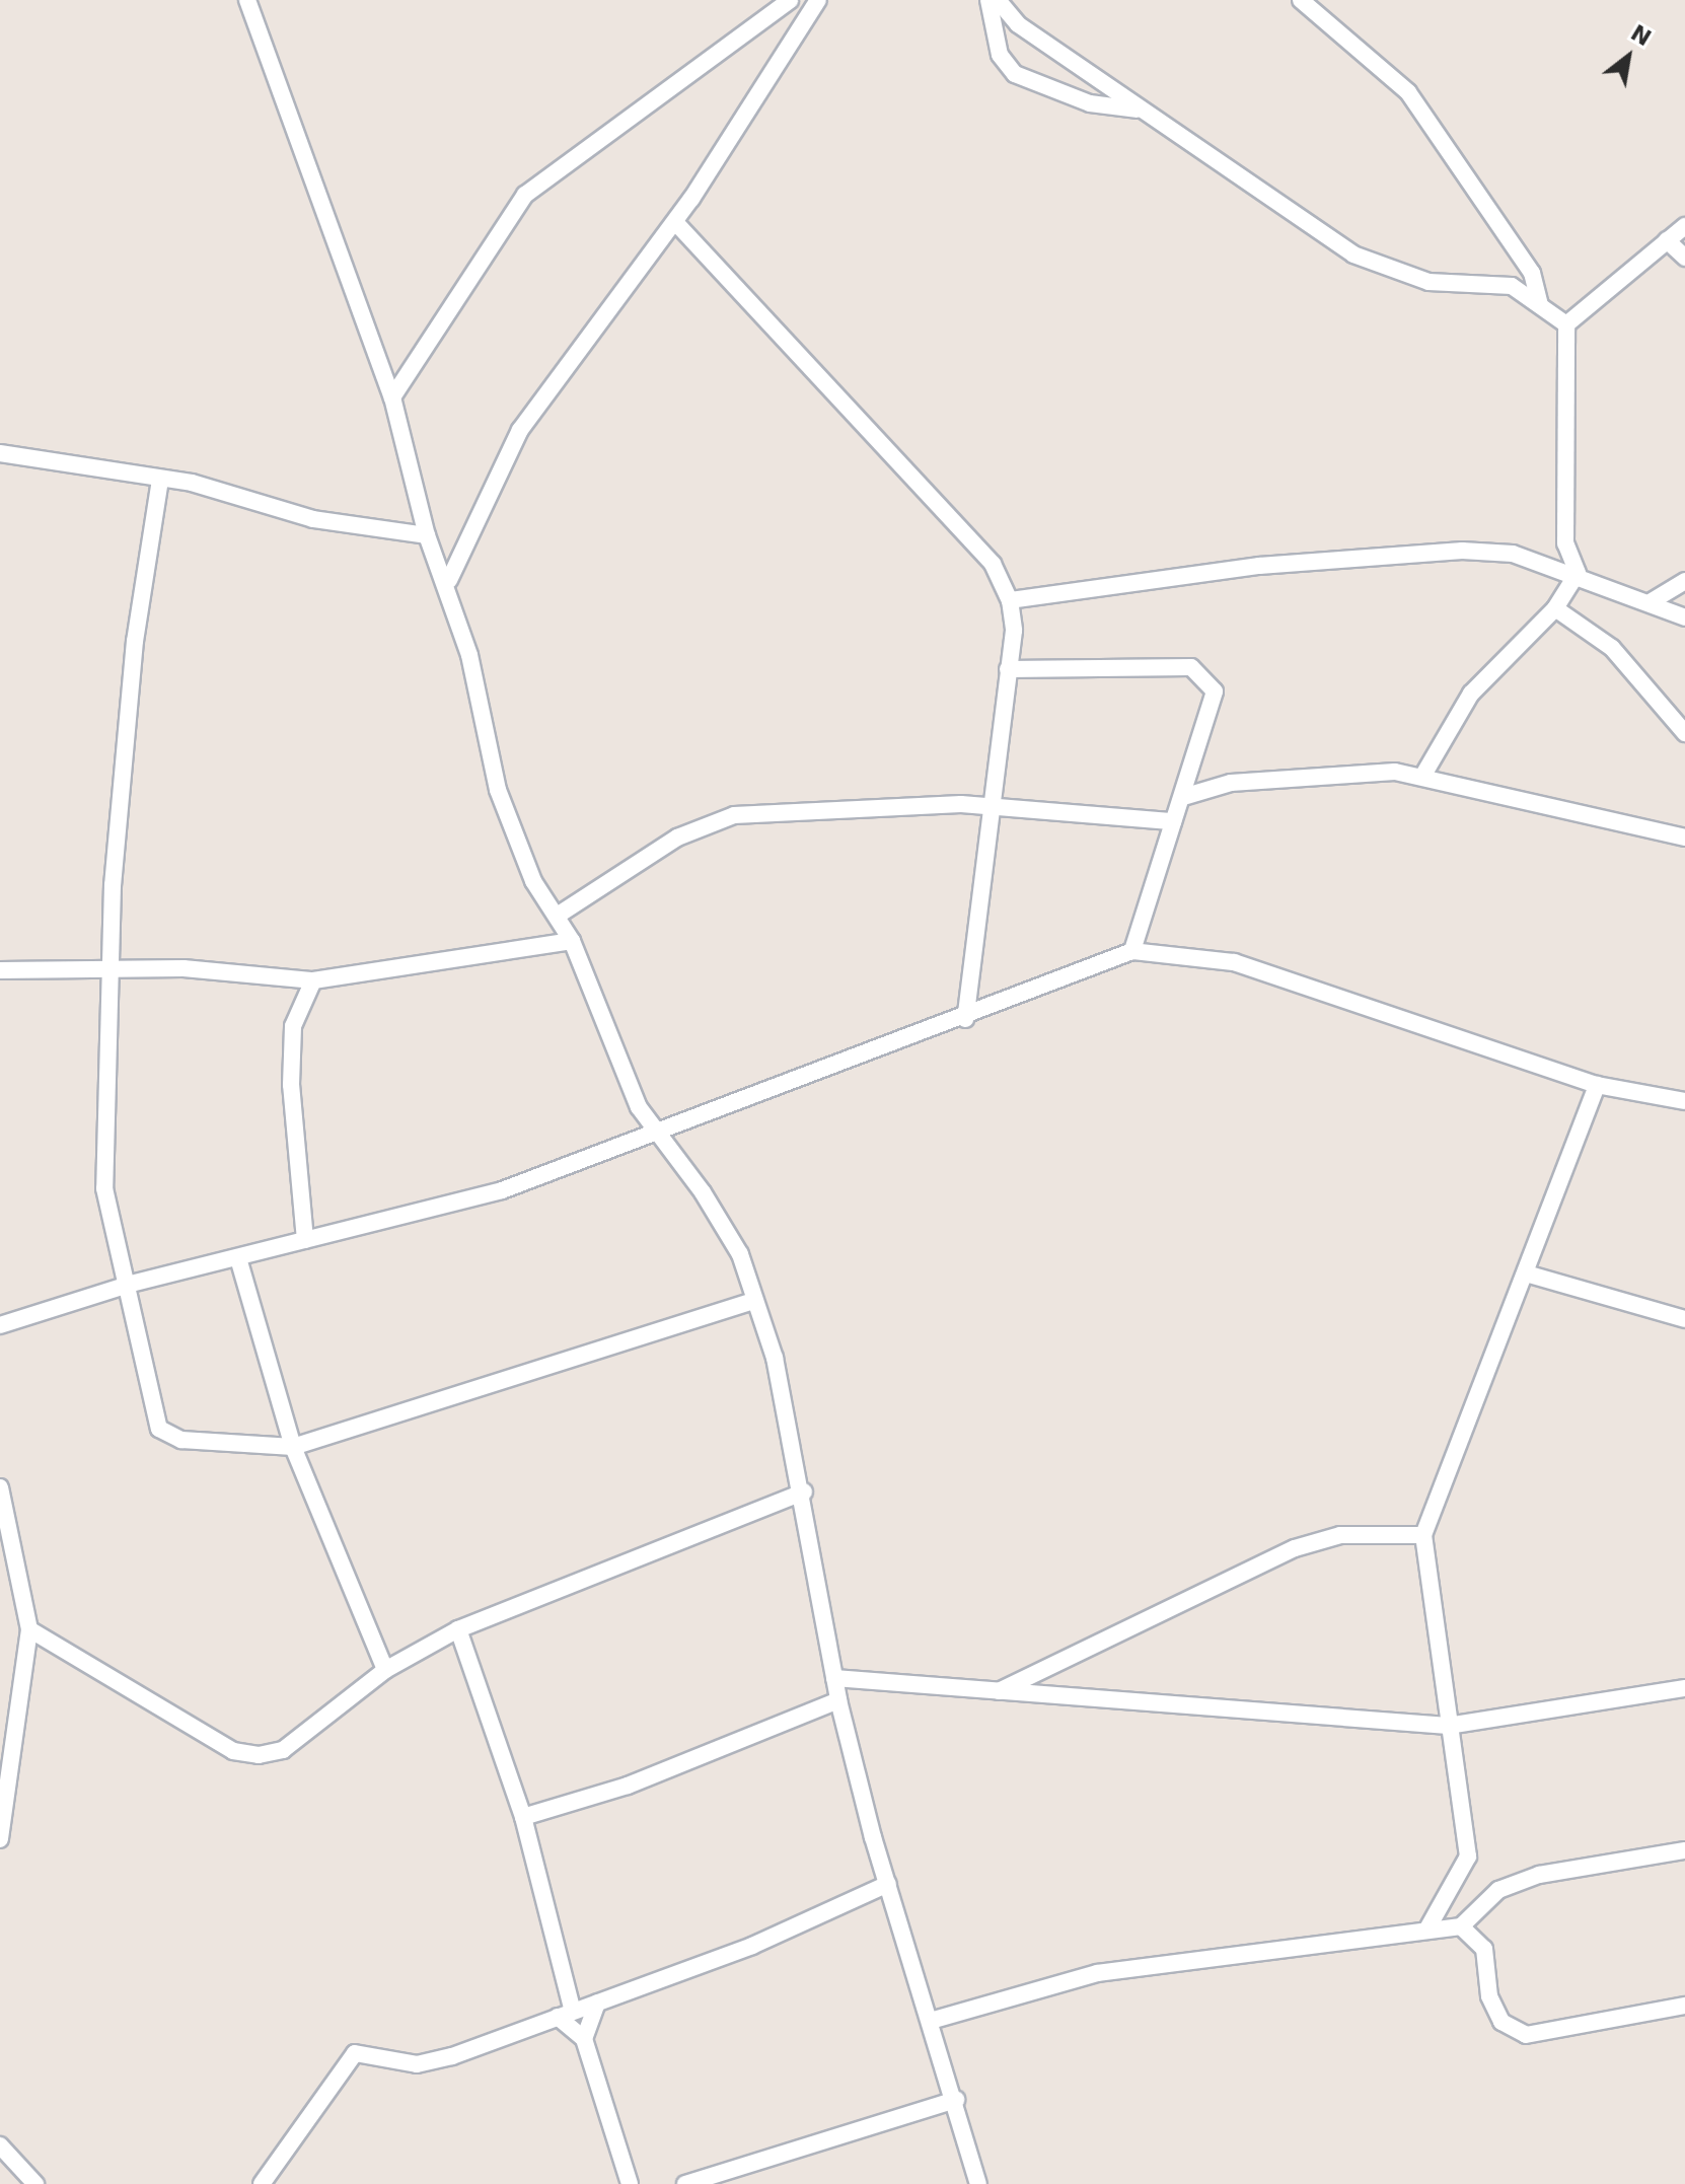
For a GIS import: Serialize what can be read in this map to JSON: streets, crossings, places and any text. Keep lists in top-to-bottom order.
{
  "north": "top right"
}
